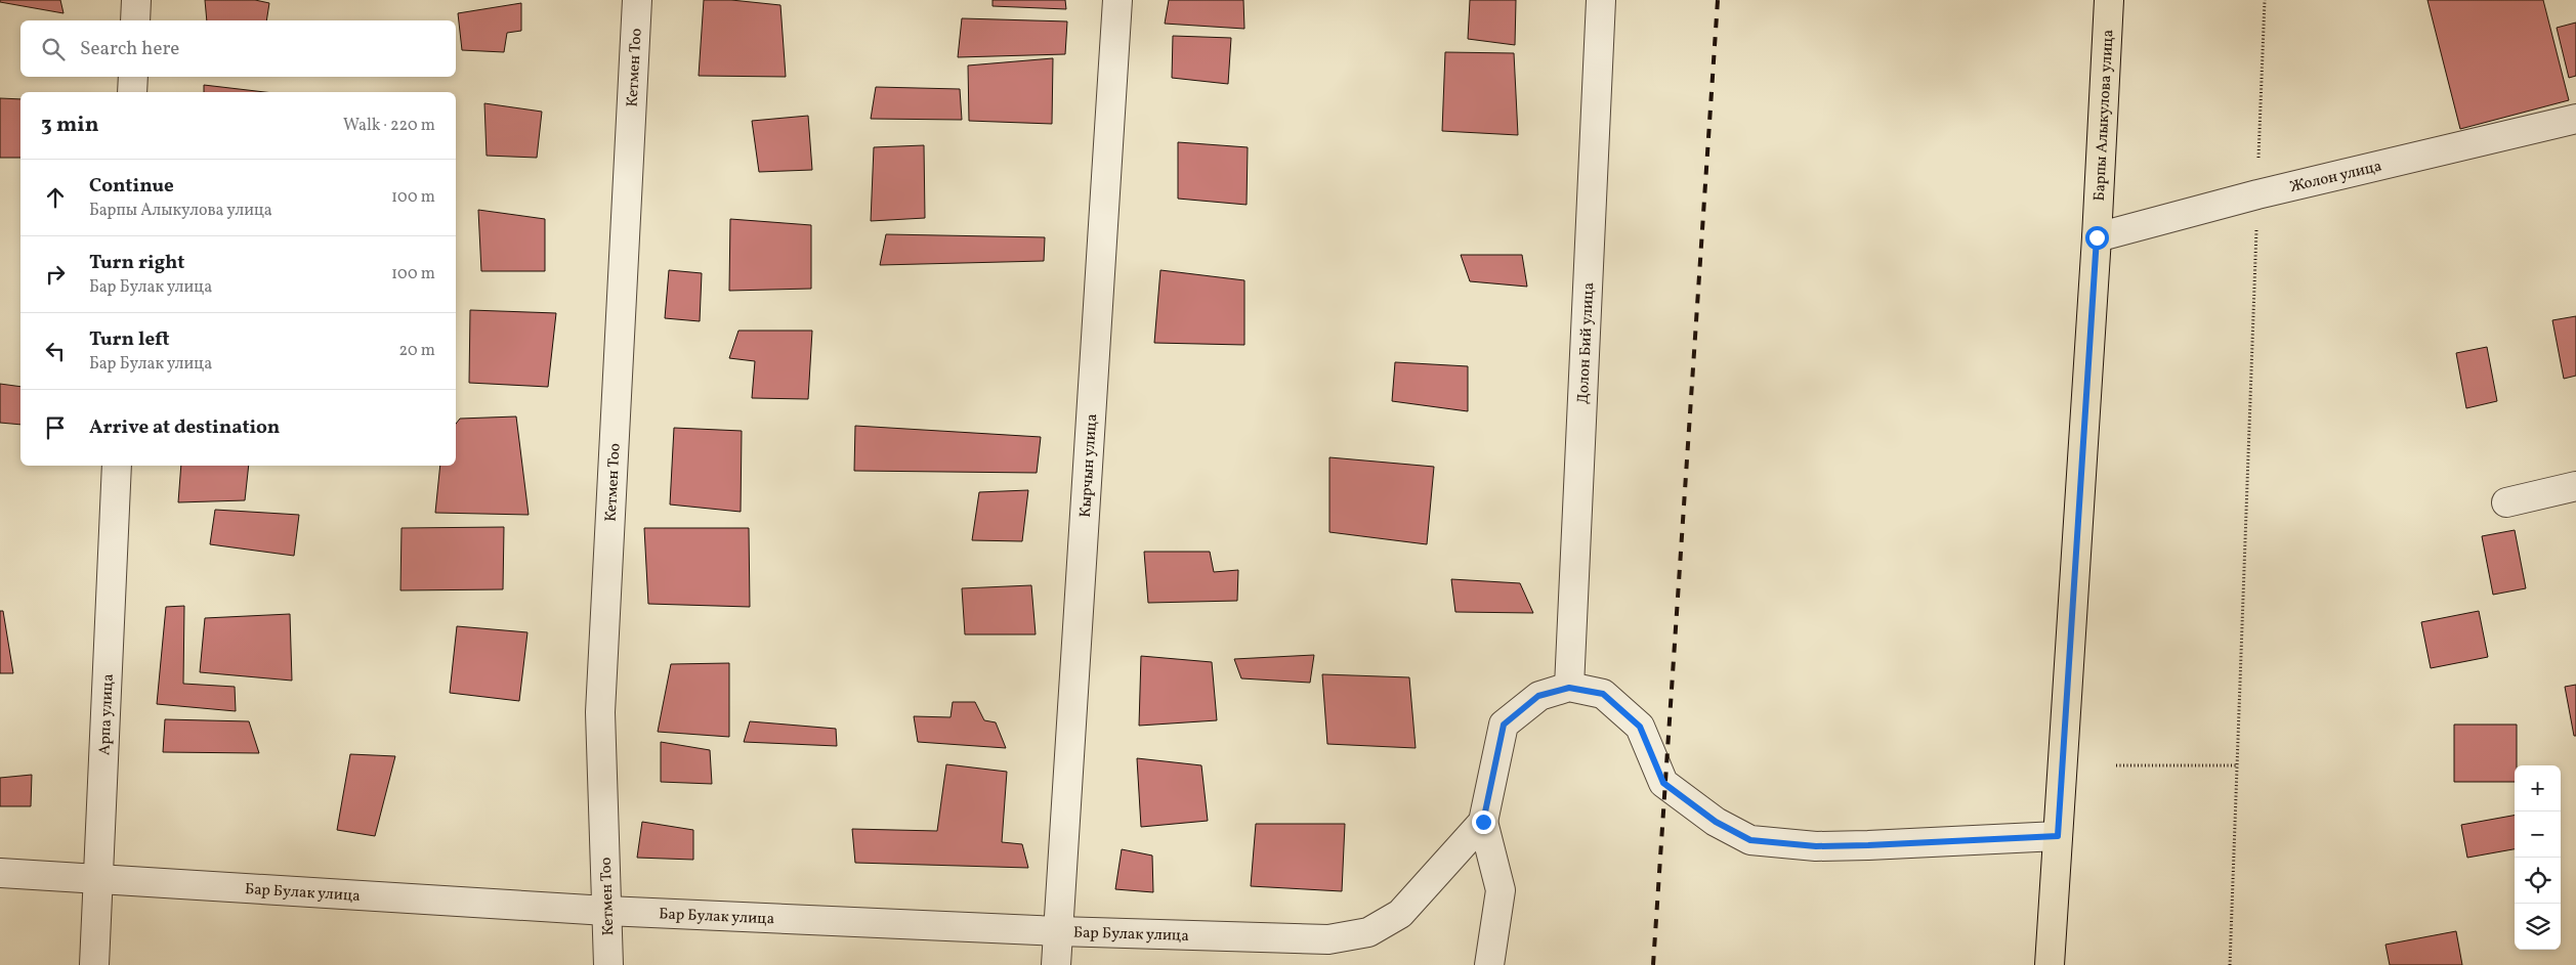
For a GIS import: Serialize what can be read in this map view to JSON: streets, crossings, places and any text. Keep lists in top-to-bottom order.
{
  "streets": {
    "main road": ["Барпы Алыкулова улица"],
    "street": [
      "Кетмен Тоо",
      "Жолон улица",
      "Долон Бий улица",
      "Кырчын улица",
      "Арпа улица",
      "Бар Булак улица"
    ]
  },
  "crossings": [
    ["Кетмен Тоо", "Бар Булак улица"],
    ["Барпы Алыкулова улица", "Жолон улица"],
    ["Барпы Алыкулова улица", "Бар Булак улица"],
    ["Долон Бий улица", "Бар Булак улица"],
    ["Кырчын улица", "Бар Булак улица"],
    ["Арпа улица", "Бар Булак улица"]
  ],
  "page": {
    "search": "Search here",
    "heading": ["3 min", "Walk · 220 m"],
    "list": [
      ["Continue", "Барпы Алыкулова улица", "100 m"],
      ["Turn right", "Бар Булак улица", "100 m"],
      ["Turn left", "Бар Булак улица", "20 m"],
      "Arrive at destination"
    ],
    "map_buttons": ["+", "−"]
  }
}
